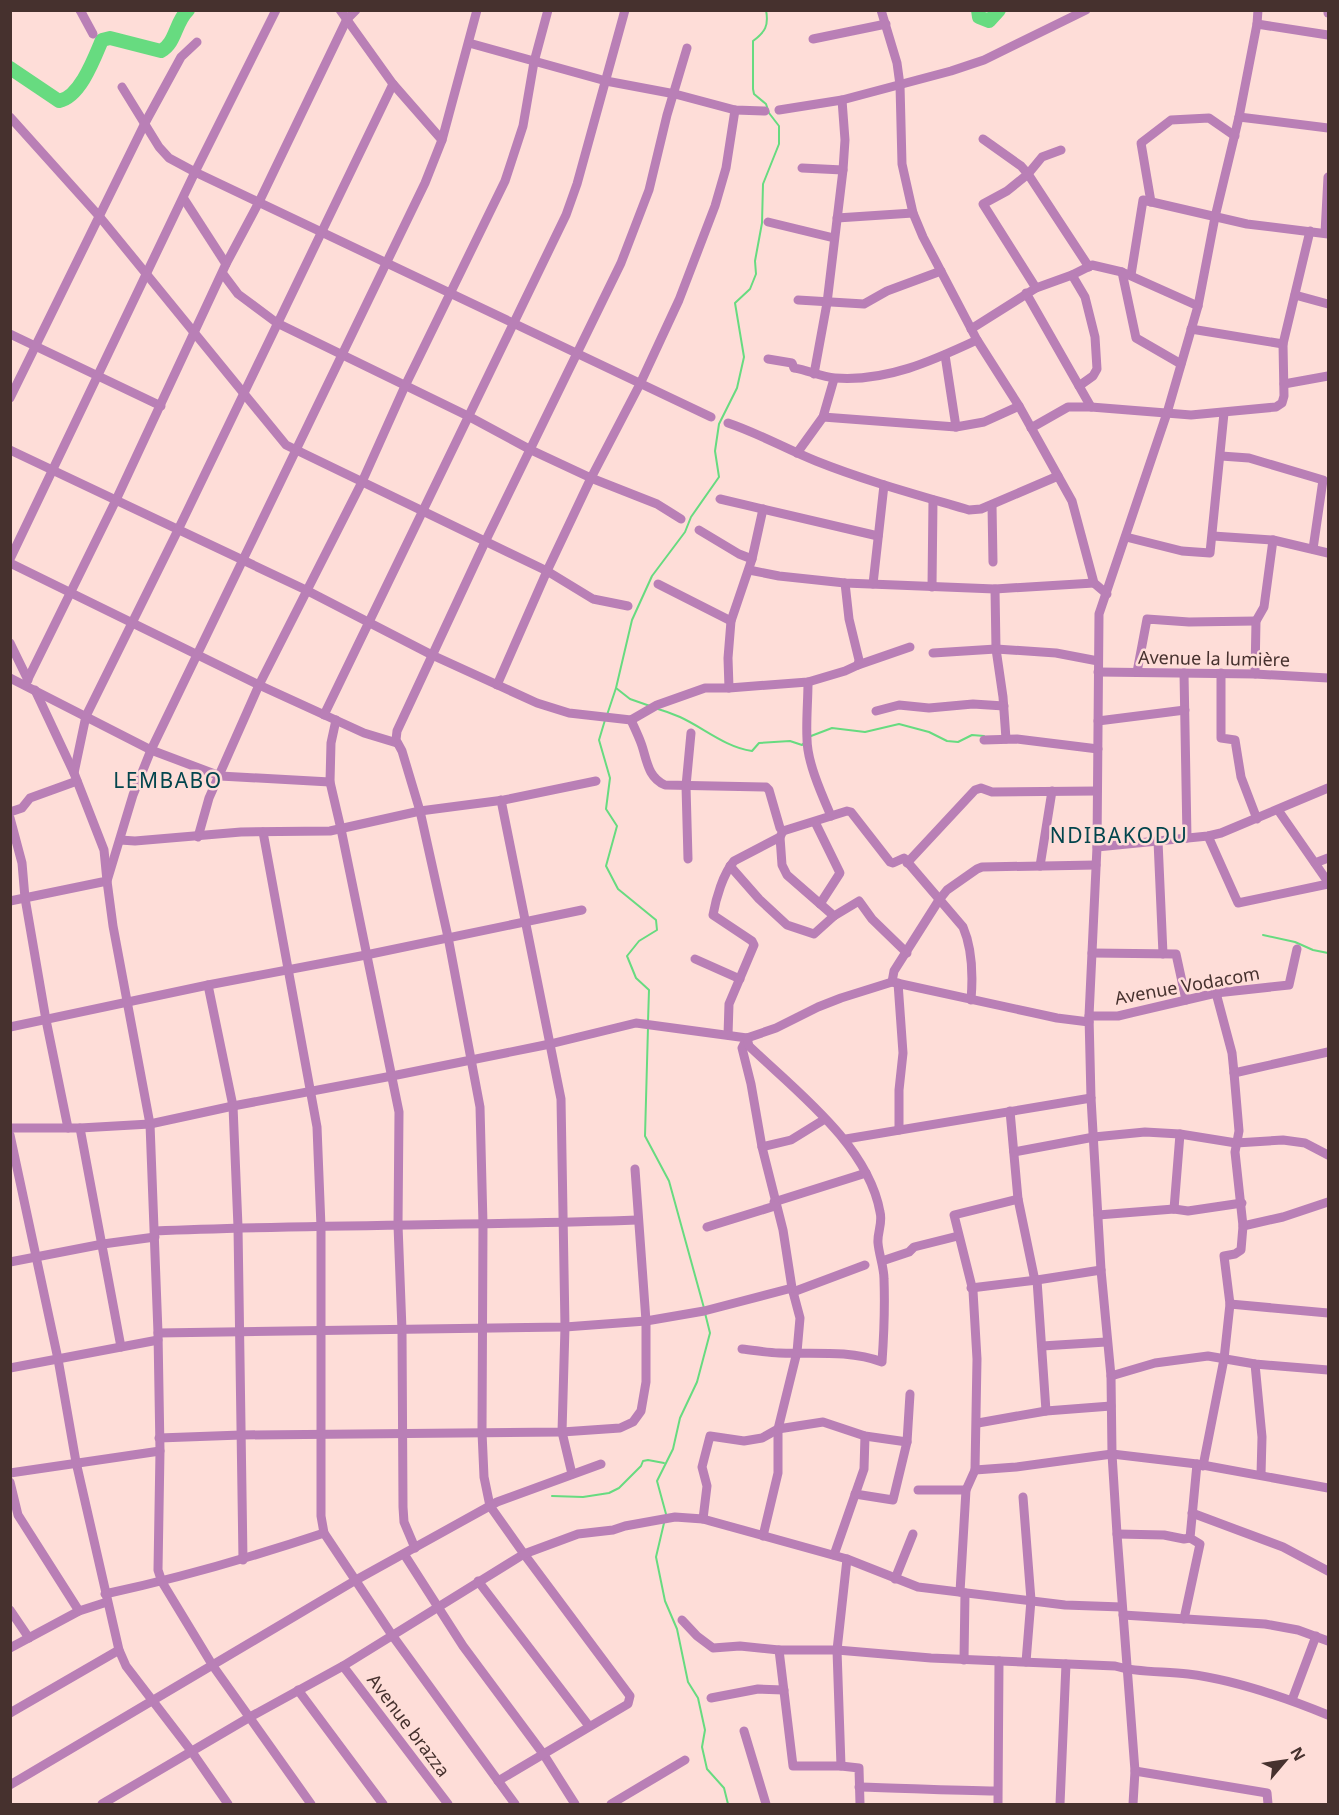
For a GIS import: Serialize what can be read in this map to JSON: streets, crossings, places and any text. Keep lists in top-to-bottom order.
{
  "streets": {
    "street": ["Avenue la lumière", "Avenue Vodacom", "Avenue brazza"]
  },
  "districts": ["LEMBABO", "NDIBAKODU"],
  "north": "top right"
}
